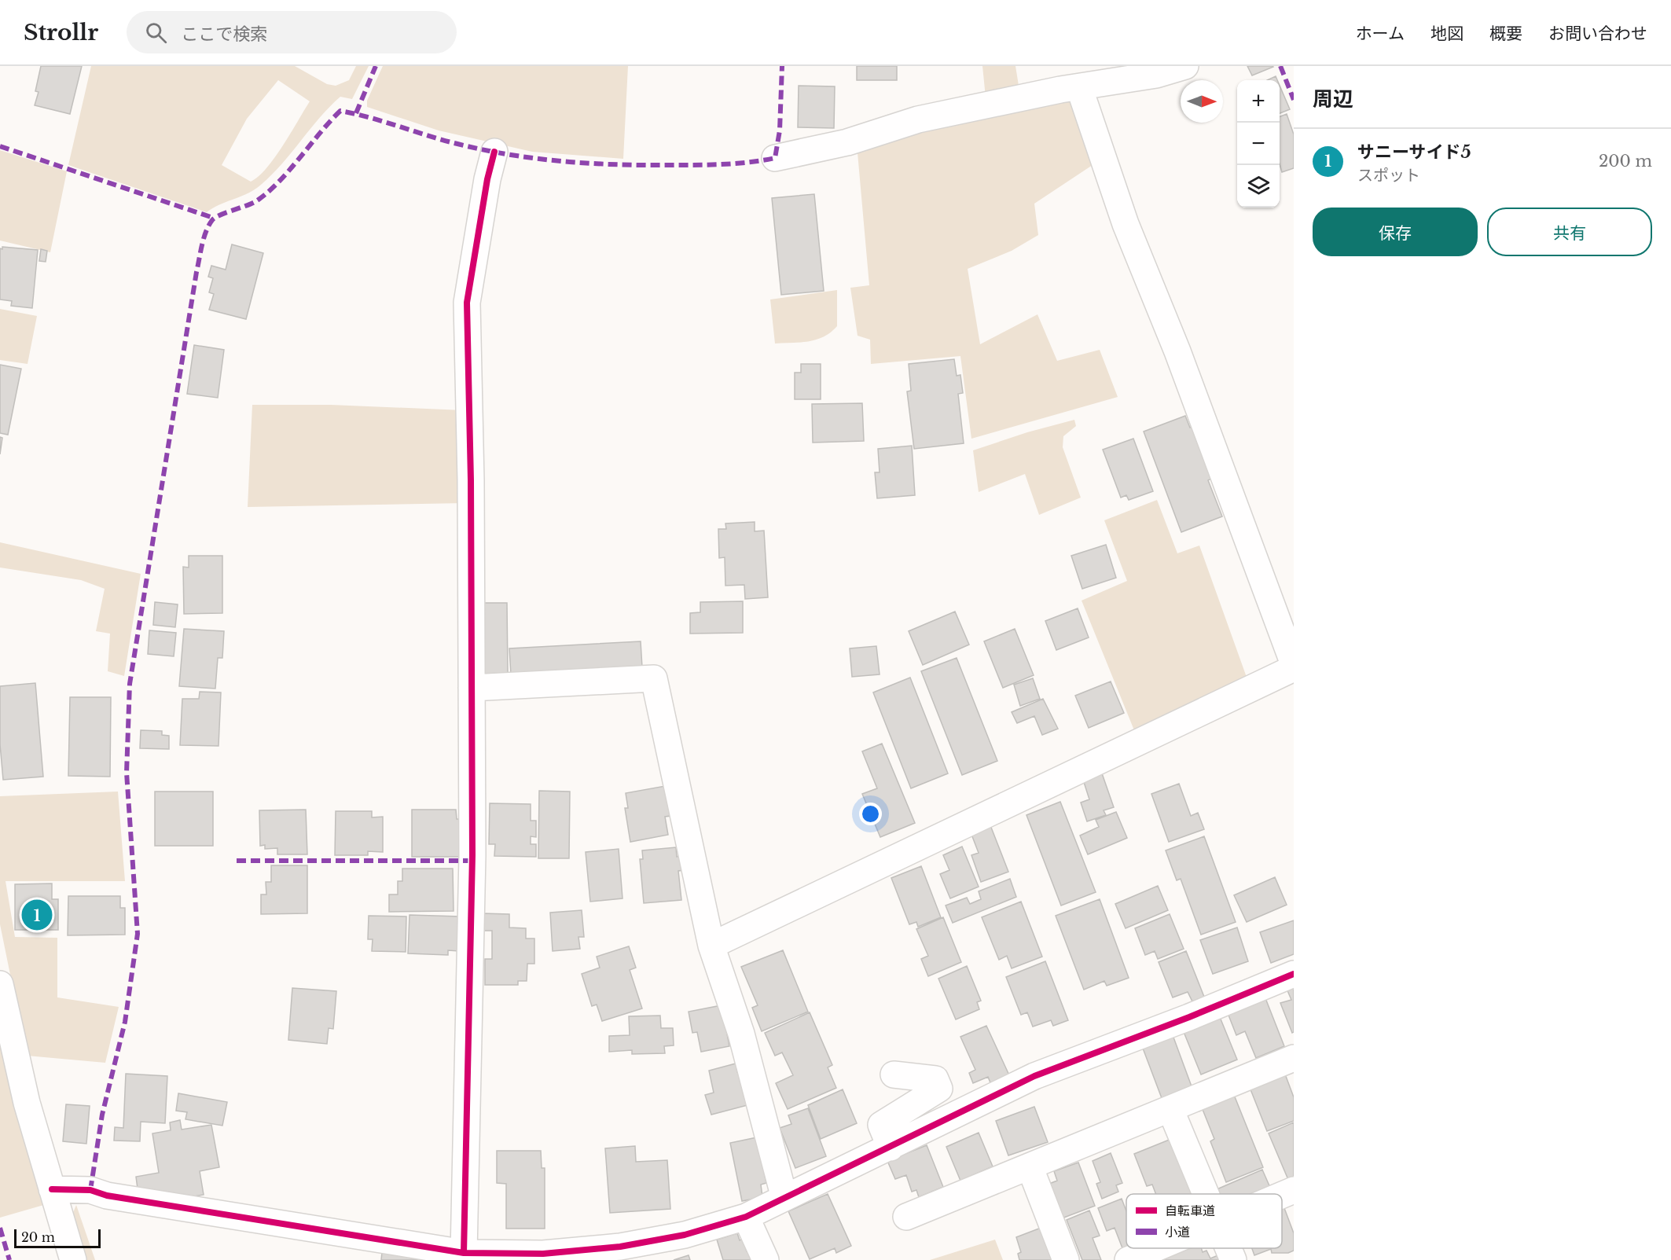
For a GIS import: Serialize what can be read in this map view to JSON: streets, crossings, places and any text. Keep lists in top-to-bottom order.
{
  "legend": ["自転車道", "小道"],
  "scale_bar": "20 m",
  "north": "right",
  "page": {
    "header": "Strollr",
    "search": "ここで検索",
    "nav": [
      "ホーム",
      "地図",
      "概要",
      "お問い合わせ"
    ],
    "heading": "周辺",
    "map_buttons": ["+", "−"],
    "list": [
      {
        "mark": "1",
        "name": "サニーサイド5",
        "note": "スポット",
        "value": "200 m"
      }
    ],
    "buttons": ["保存", "共有"],
    "pins": "1",
    "scale": "20 m"
  }
}
